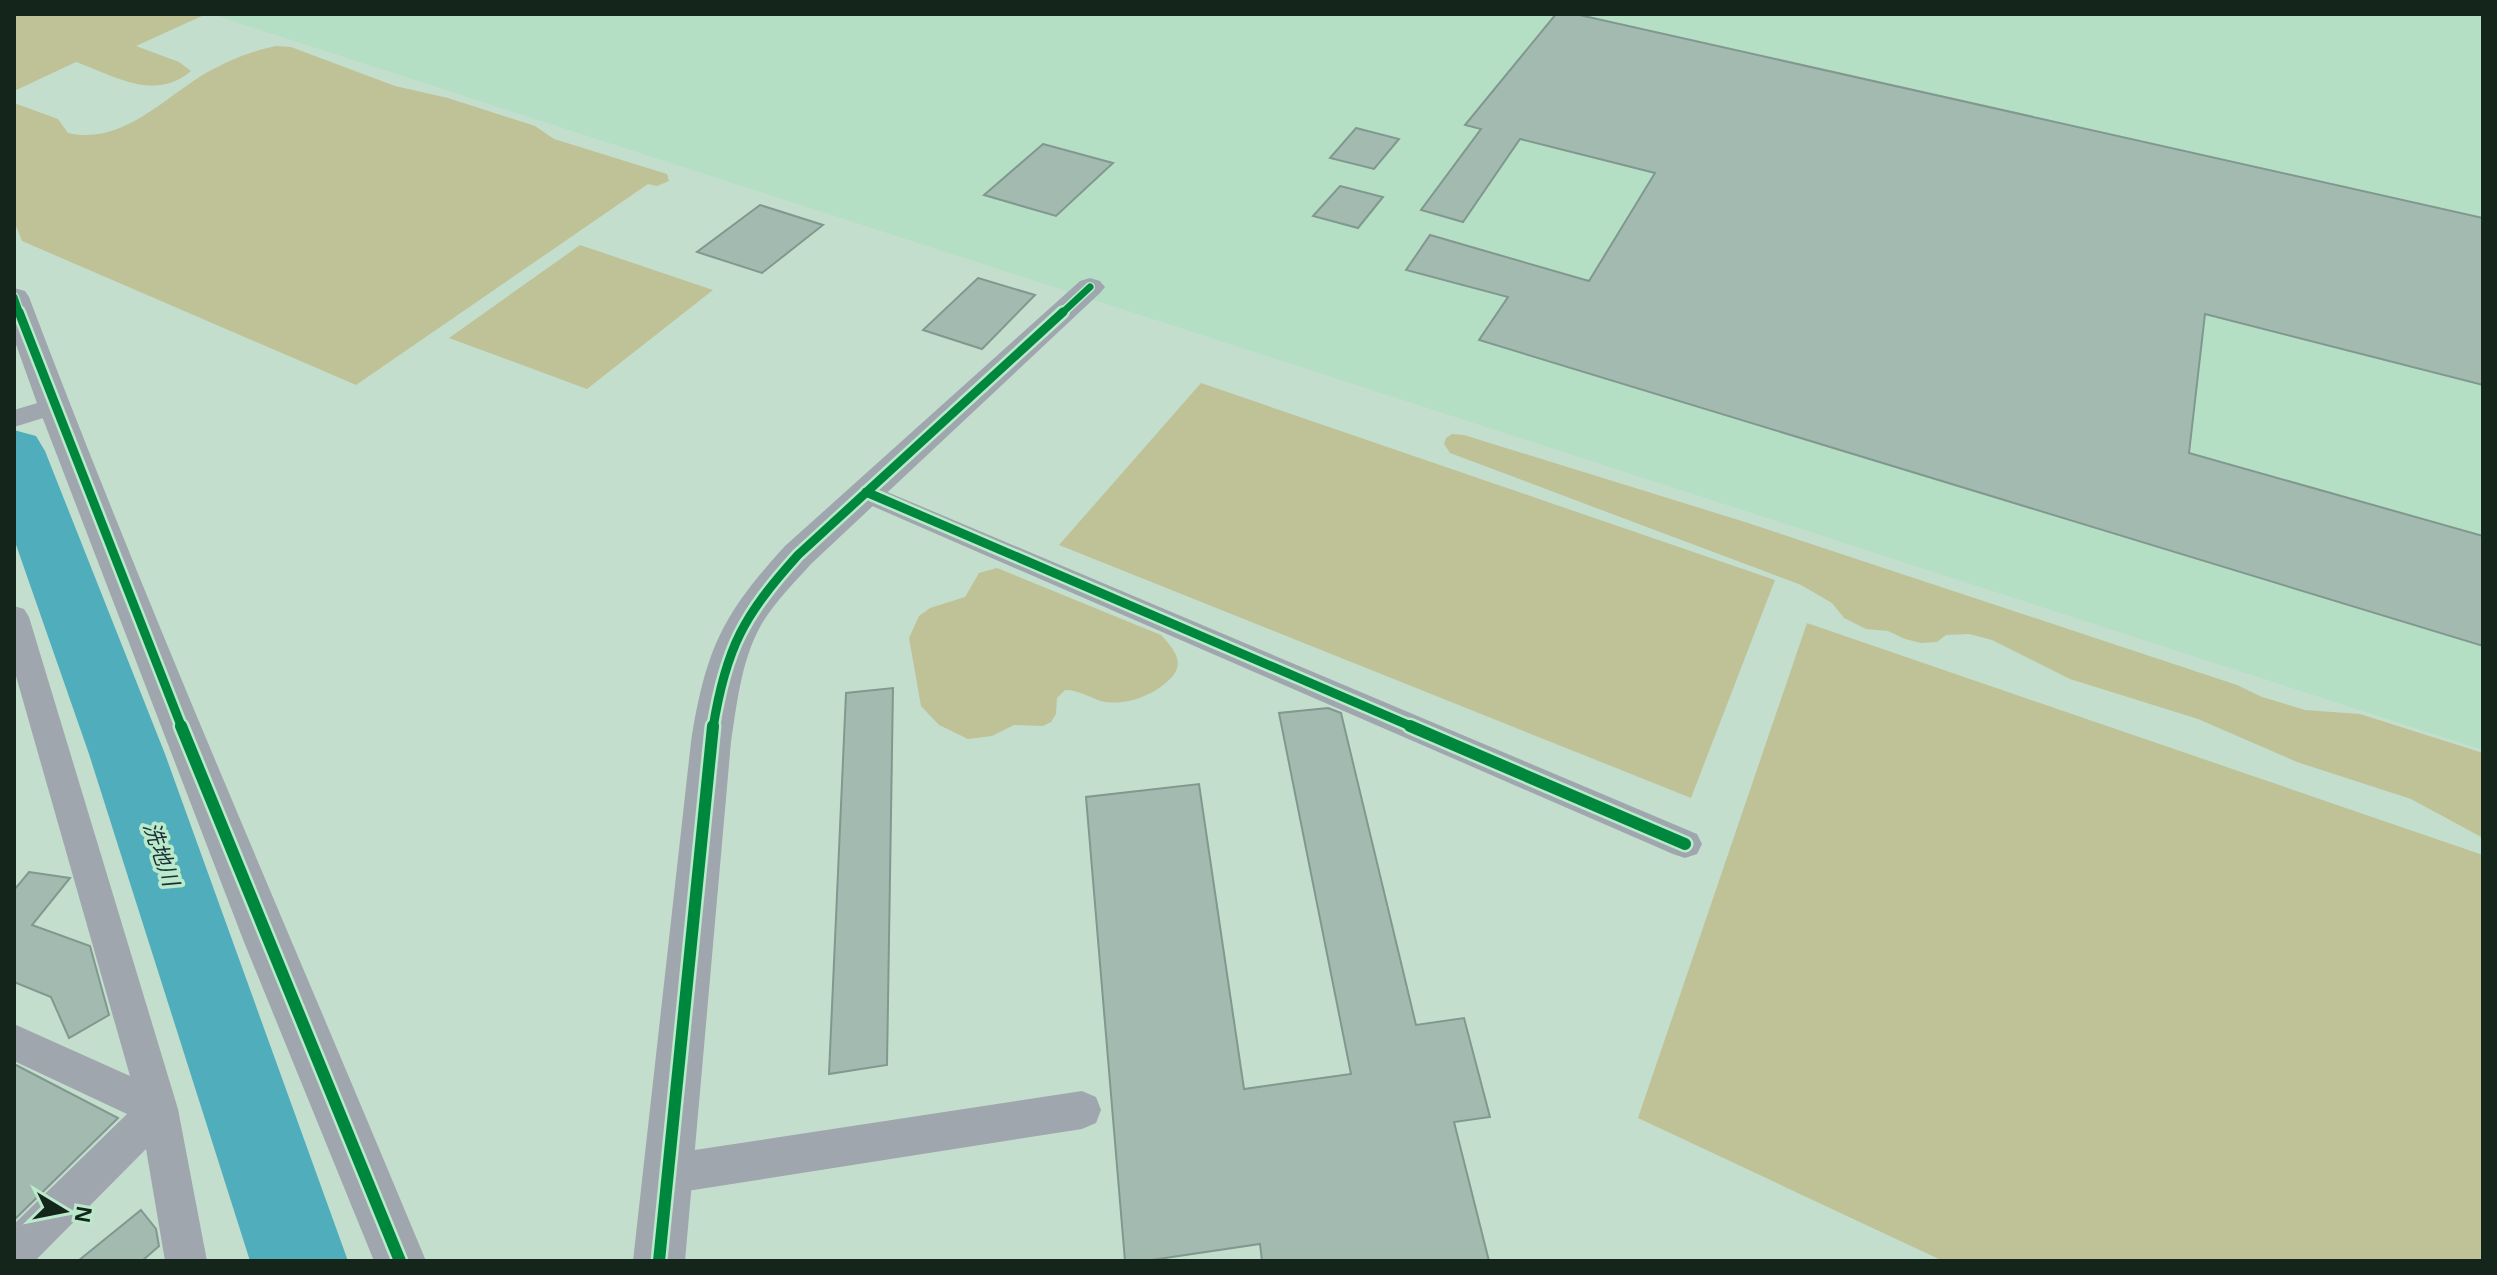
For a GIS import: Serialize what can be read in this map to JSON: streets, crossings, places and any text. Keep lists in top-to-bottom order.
{
  "water": ["洗地川"],
  "north": "right"
}
